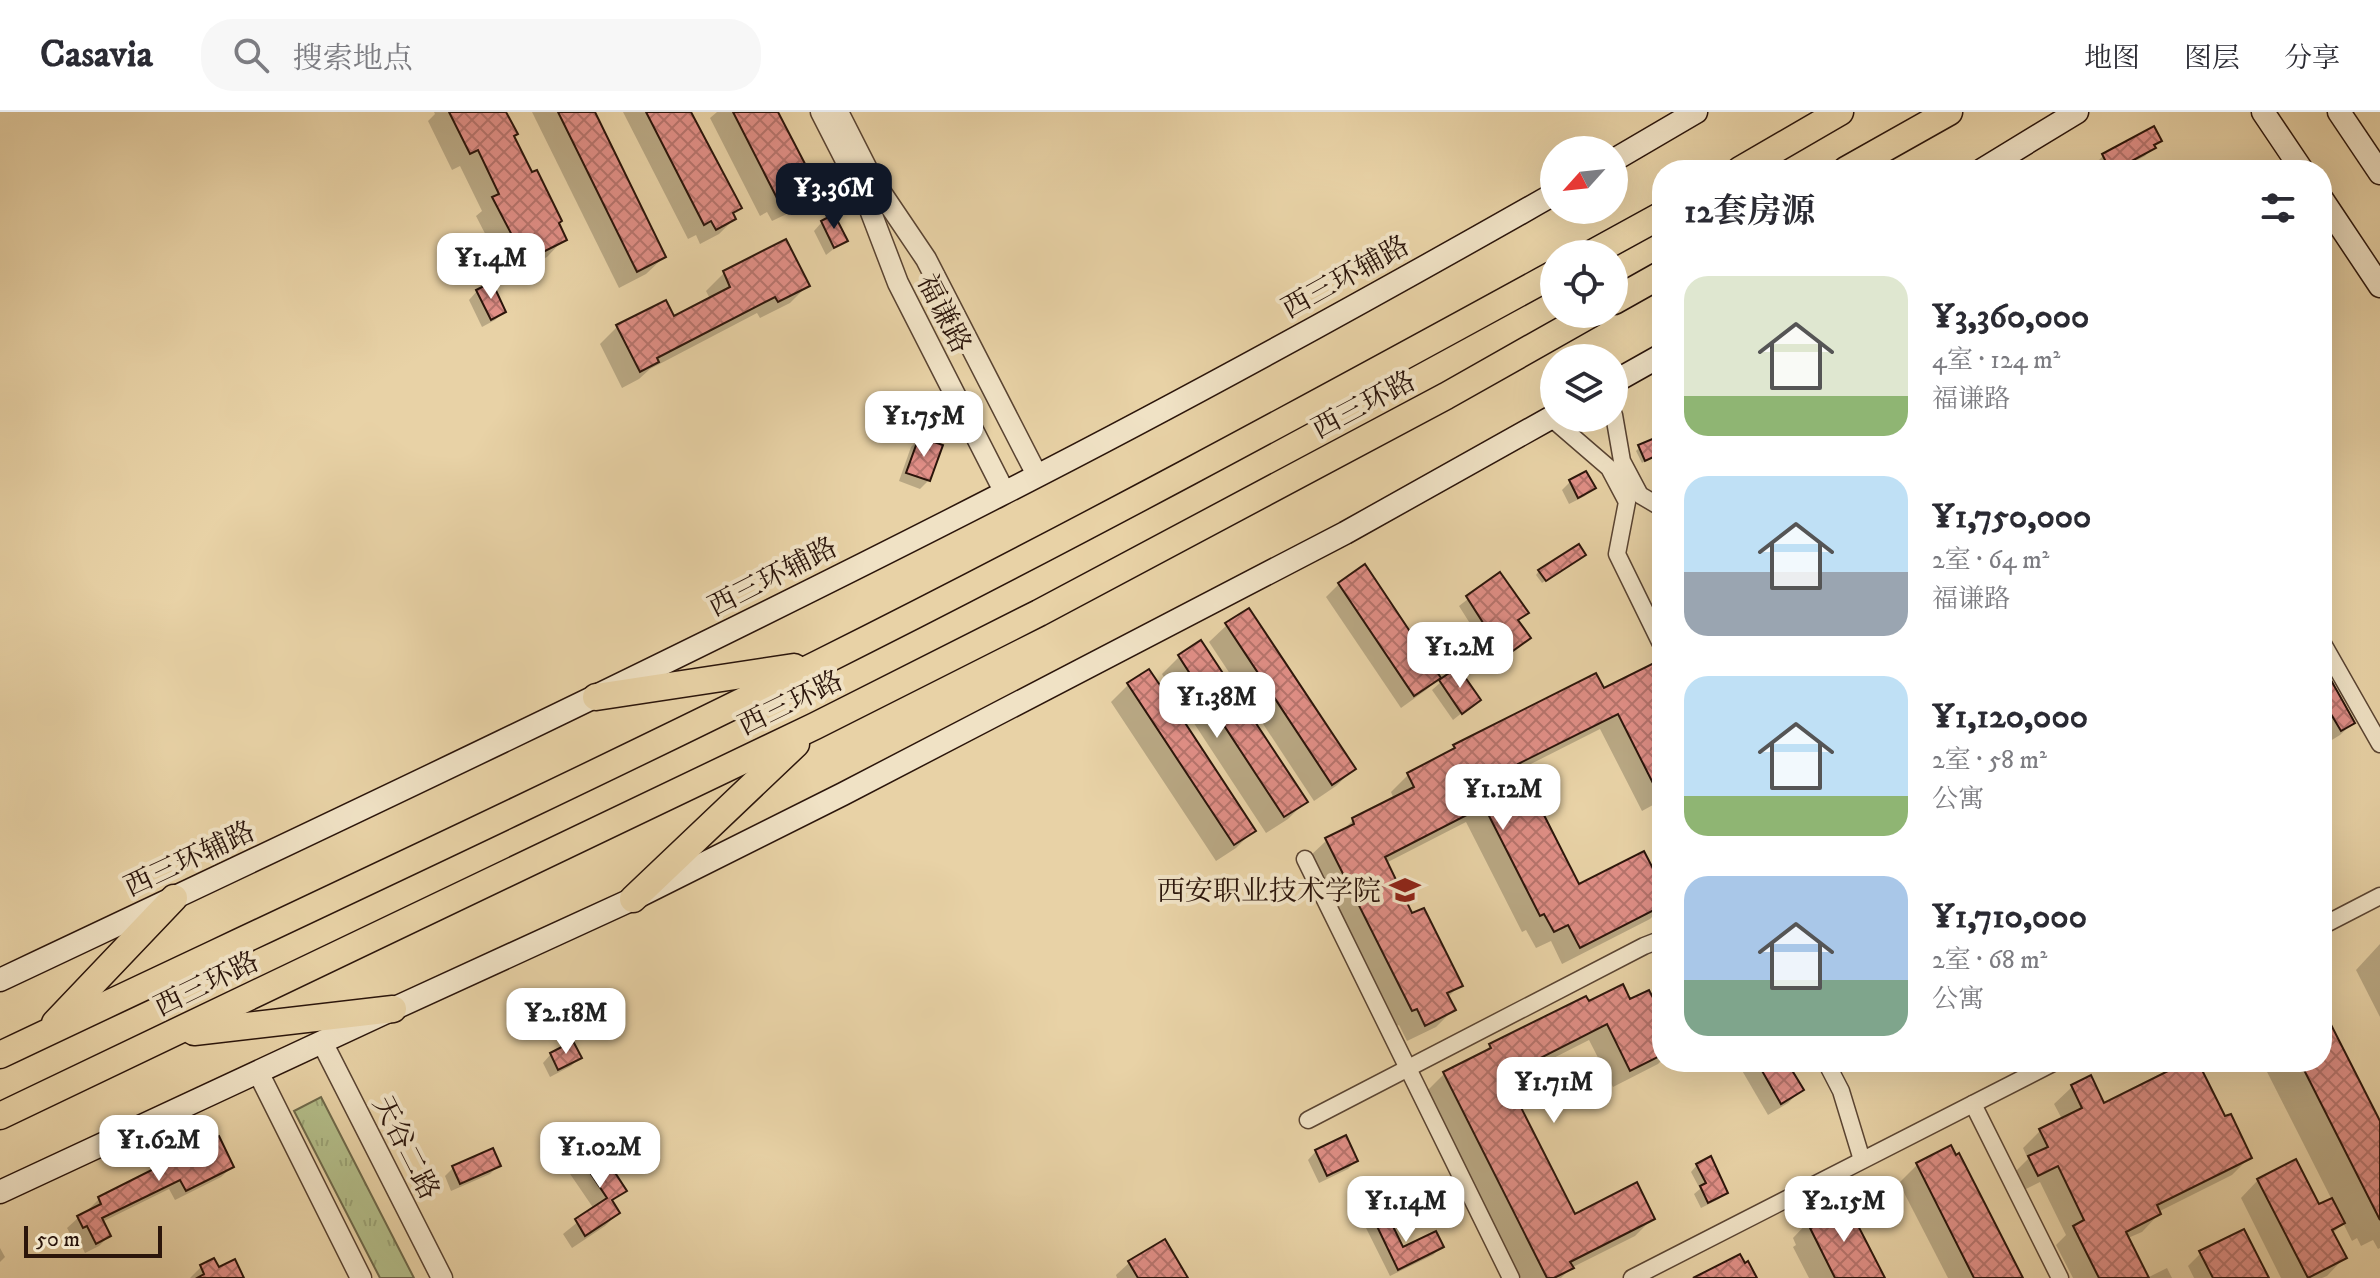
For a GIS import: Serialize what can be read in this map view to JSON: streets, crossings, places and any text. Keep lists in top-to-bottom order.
{
  "streets": {
    "highway": ["西三环路"],
    "main road": ["西三环辅路"],
    "street": ["福谦路", "天谷二路"]
  },
  "crossings": [
    ["西三环辅路", "福谦路"]
  ],
  "places": {
    "school or university": ["西安职业技术学院"]
  },
  "scale_bar": "50 m",
  "north": "bottom left",
  "page": {
    "header": "Casavia",
    "search": "搜索地点",
    "nav": ["地图", "图层", "分享"],
    "heading": "12套房源",
    "price": [
      "¥3.36M",
      "¥1.4M",
      "¥1.75M",
      "¥1.2M",
      "¥1.38M",
      "¥1.12M",
      "¥2.18M",
      "¥1.71M",
      "¥1.62M",
      "¥1.02M",
      "¥1.14M",
      "¥2.15M"
    ],
    "list": [
      {
        "name": "¥3,360,000",
        "note": "4室 · 124 m² · 福谦路"
      },
      {
        "name": "¥1,750,000",
        "note": "2室 · 64 m² · 福谦路"
      },
      {
        "name": "¥1,120,000",
        "note": "2室 · 58 m² · 公寓"
      },
      {
        "name": "¥1,710,000",
        "note": "2室 · 68 m² · 公寓"
      }
    ],
    "scale": "50 m"
  }
}
